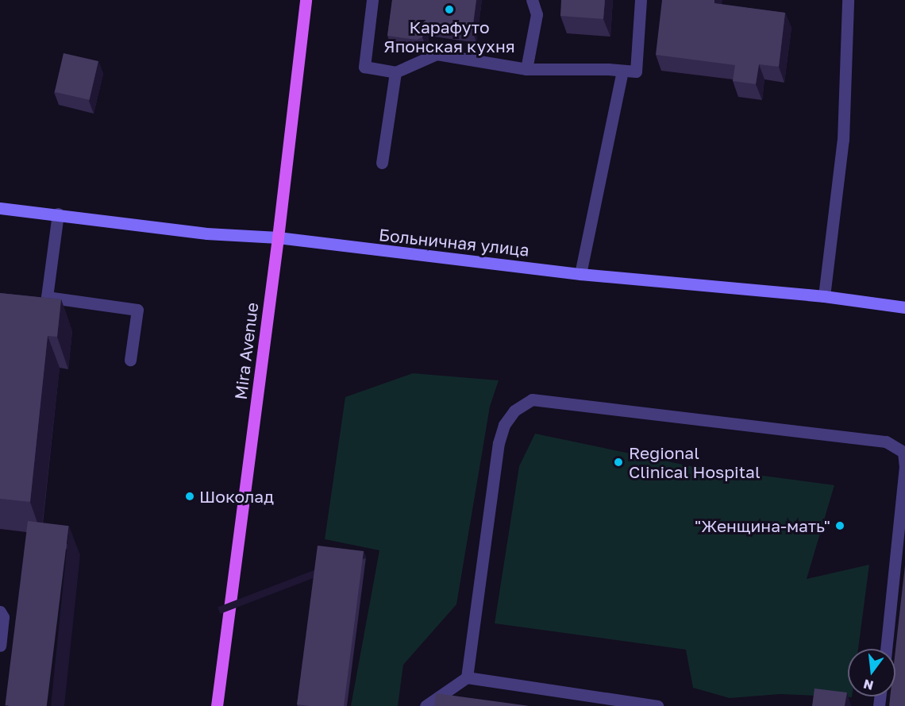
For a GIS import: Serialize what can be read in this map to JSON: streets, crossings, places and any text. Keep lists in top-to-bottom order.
{
  "streets": {
    "main road": ["Mira Avenue"],
    "street": ["Больничная улица"]
  },
  "crossings": [
    ["Больничная улица", "Mira Avenue"]
  ],
  "places": [
    "Карафуто Японская кухня",
    "Regional Clinical Hospital",
    "Шоколад",
    "\"Женщина-мать\""
  ],
  "north": "bottom"
}
